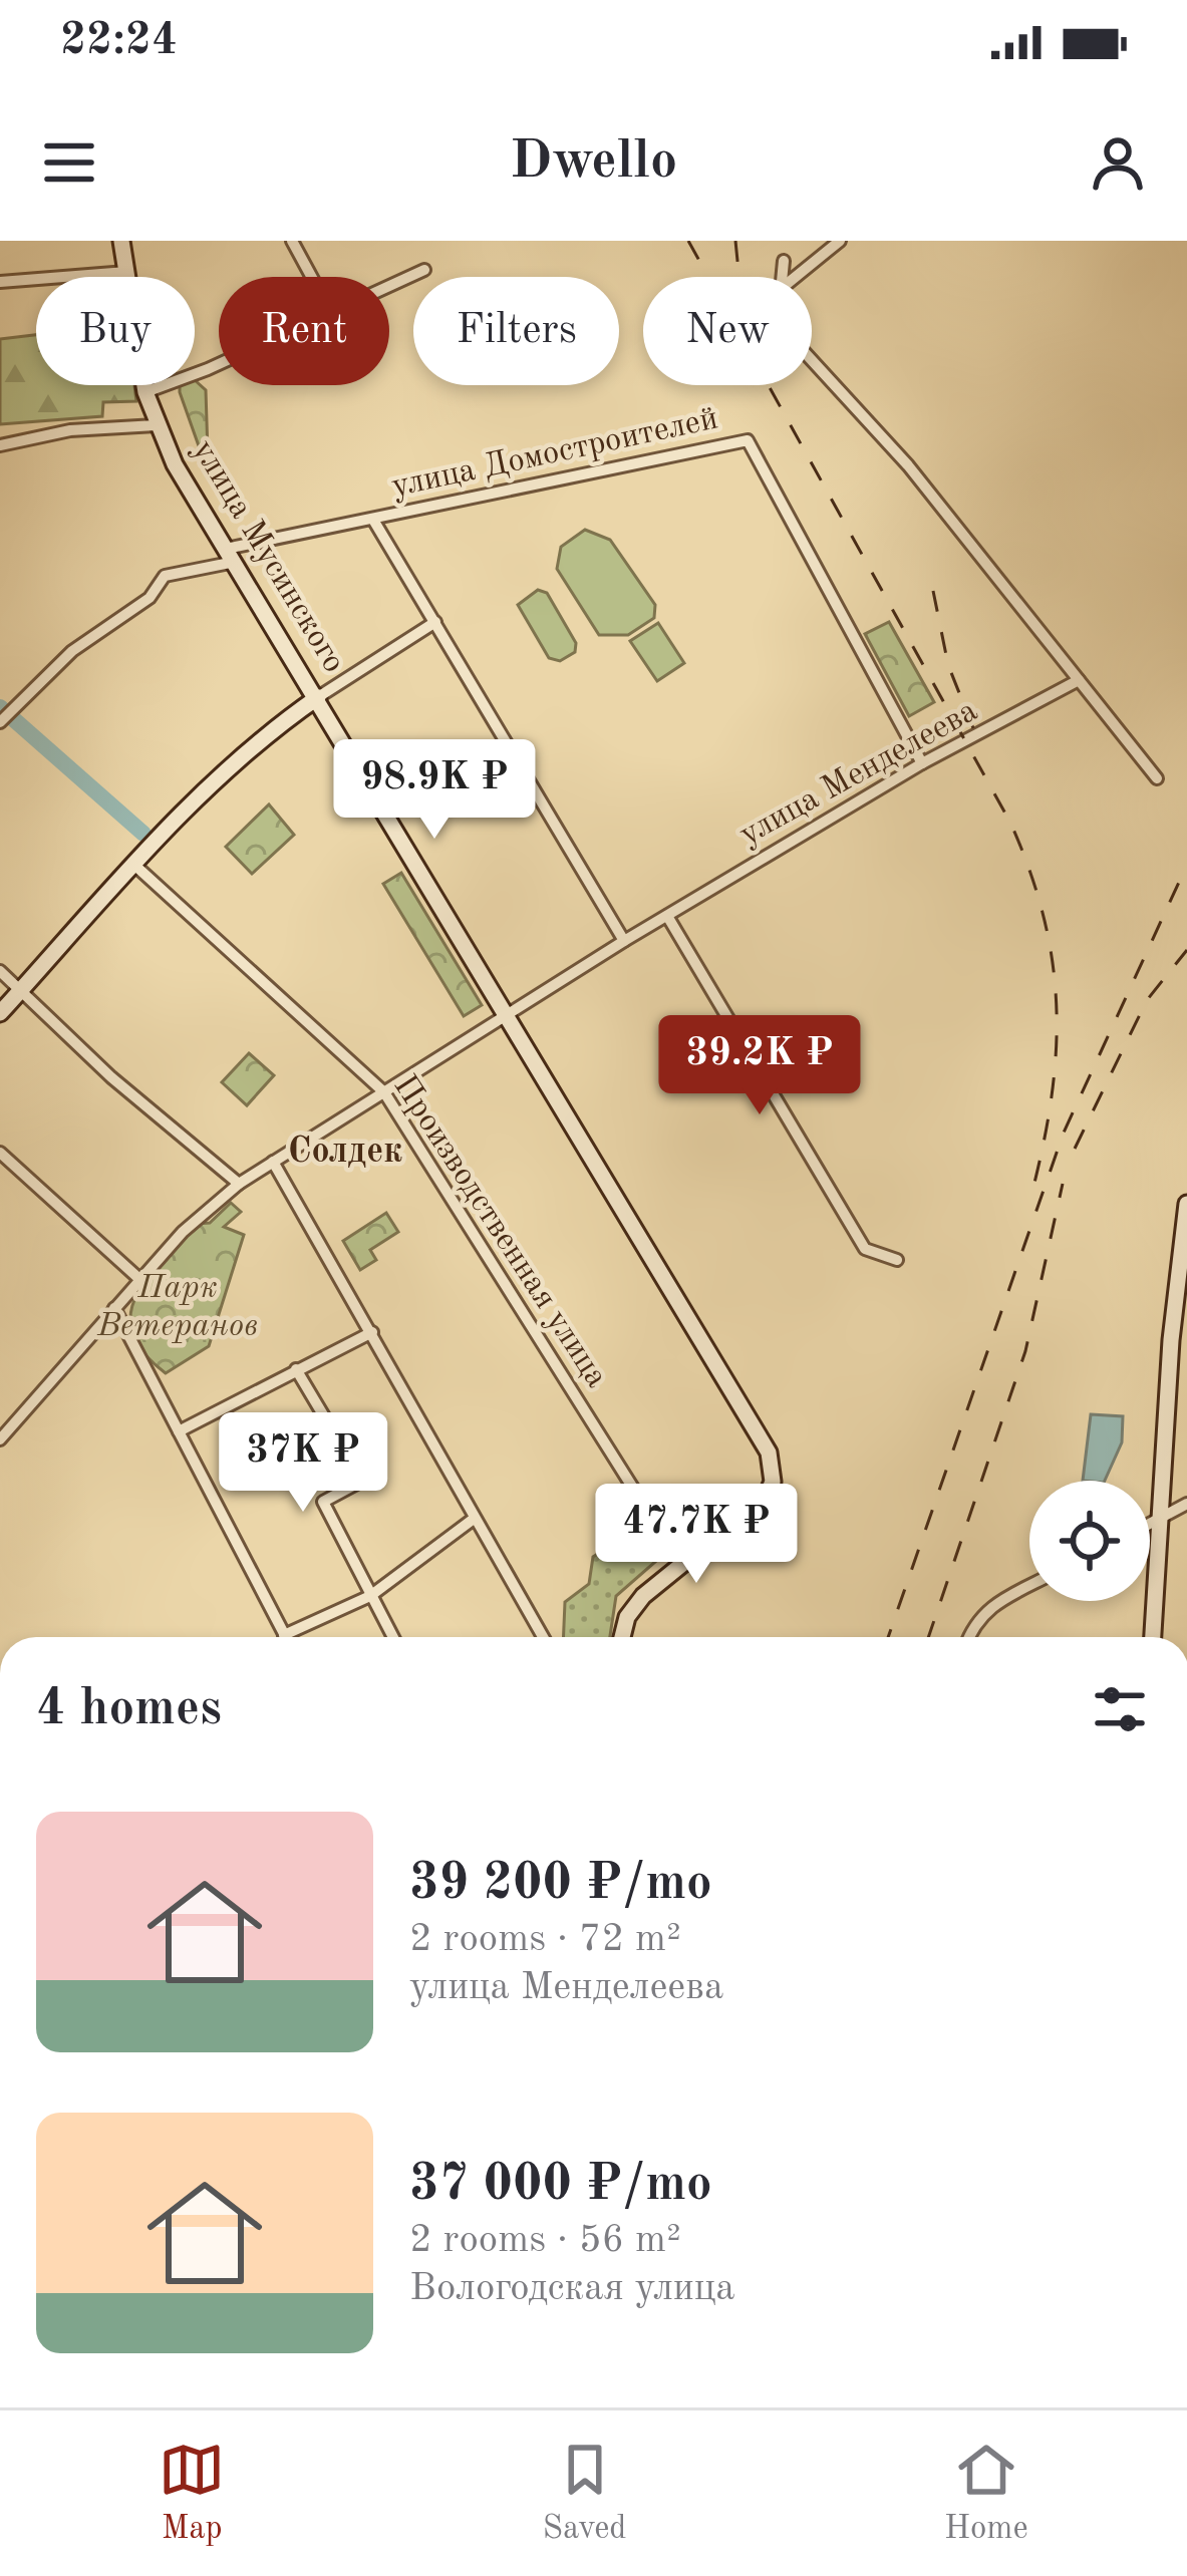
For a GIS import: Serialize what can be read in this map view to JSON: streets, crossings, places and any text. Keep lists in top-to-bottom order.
{
  "streets": {
    "street": [
      "улица Домостроителей",
      "улица Мусинского",
      "улица Менделеева",
      "Производственная улица"
    ]
  },
  "crossings": [
    ["улица Домостроителей", "улица Мусинского"],
    ["улица Домостроителей", "улица Менделеева"],
    ["улица Мусинского", "улица Менделеева"],
    ["улица Менделеева", "Производственная улица"]
  ],
  "districts": ["Солдек"],
  "parks": ["Парк Ветеранов"],
  "page": {
    "status": "22:24",
    "header": "Dwello",
    "chip": [
      "Buy",
      "Rent",
      "Filters",
      "New"
    ],
    "price": [
      "98.9K ₽",
      "39.2K ₽",
      "37K ₽",
      "47.7K ₽"
    ],
    "heading": "4 homes",
    "list": [
      {
        "name": "39 200 ₽/mo",
        "note": "2 rooms · 72 m² · улица Менделеева"
      },
      {
        "name": "37 000 ₽/mo",
        "note": "2 rooms · 56 m² · Вологодская улица"
      }
    ],
    "tabs": ["Map", "Saved", "Home"]
  }
}
